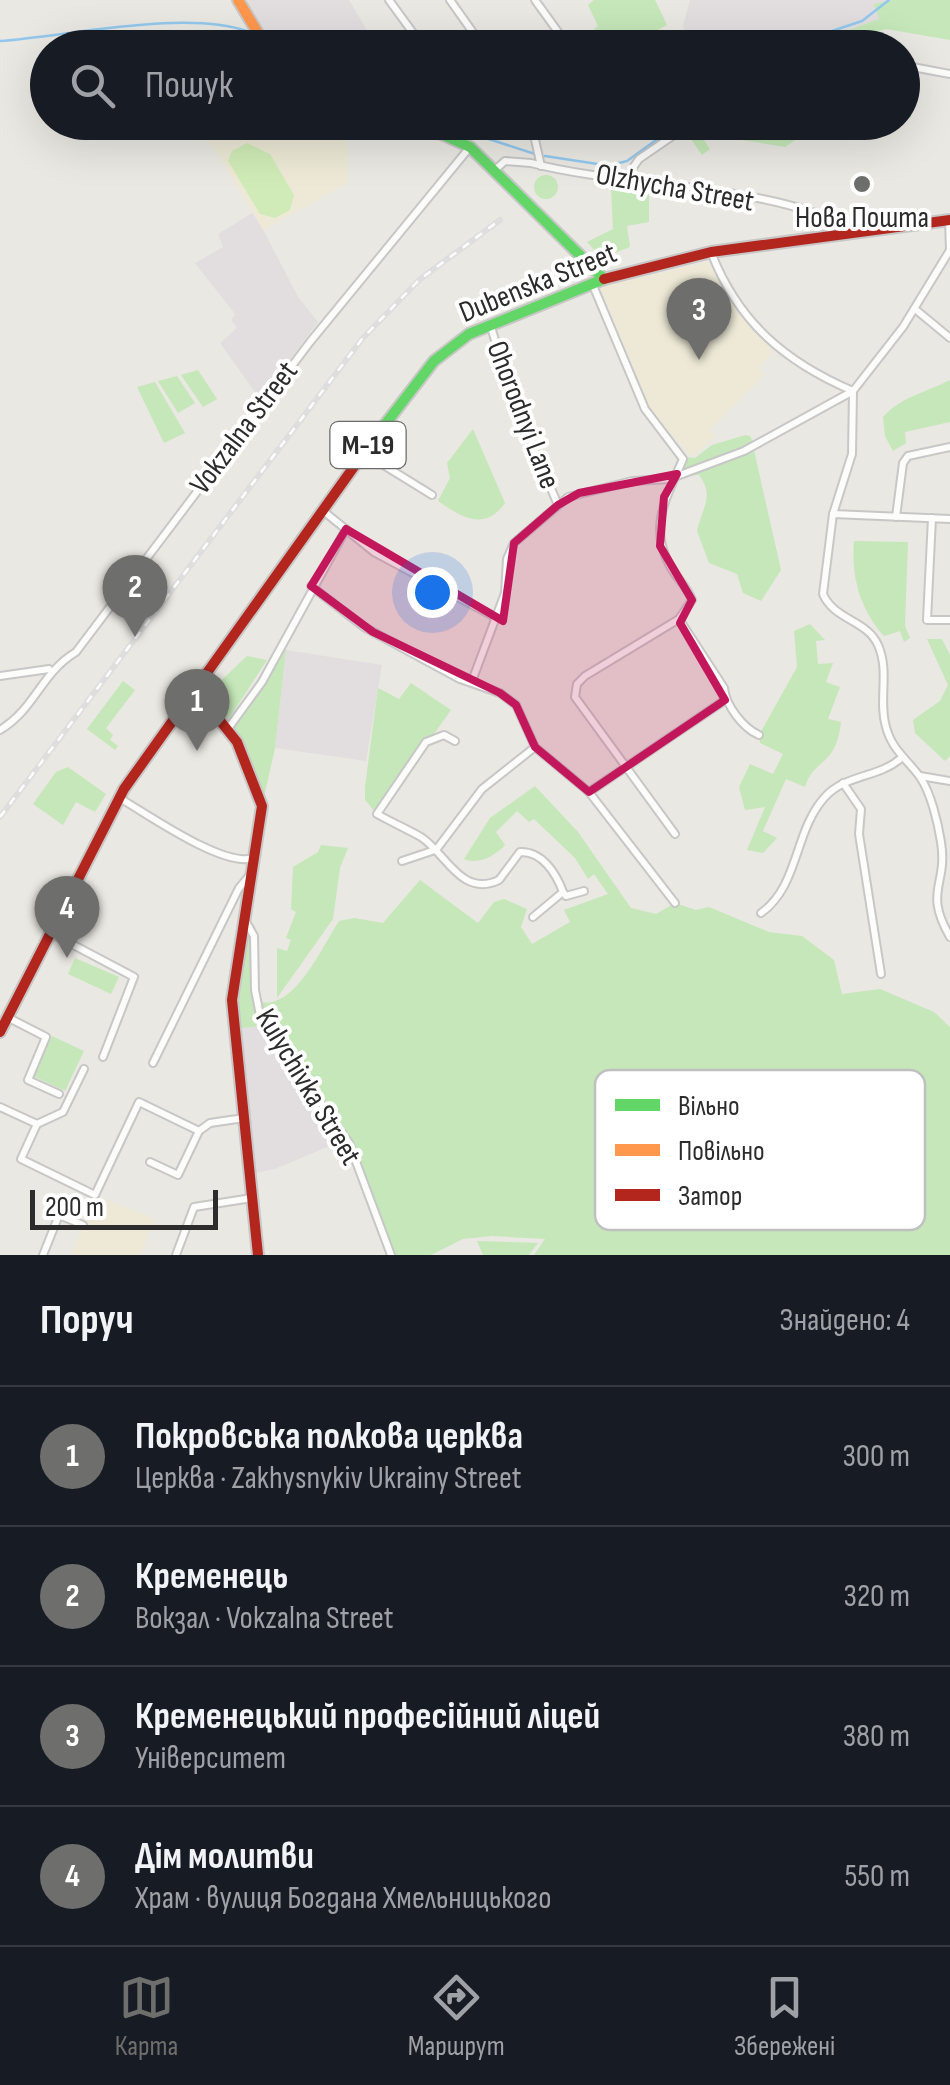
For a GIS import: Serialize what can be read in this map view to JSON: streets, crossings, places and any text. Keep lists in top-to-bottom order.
{
  "streets": {
    "main road": ["Dubenska Street", "М-19"],
    "street": [
      "Olzhycha Street",
      "Ohorodnyi Lane",
      "Vokzalna Street",
      "Kulychivka Street"
    ]
  },
  "crossings": [
    ["Olzhycha Street", "Dubenska Street"],
    ["Dubenska Street", "Ohorodnyi Lane"],
    ["Dubenska Street", "М-19"]
  ],
  "places": ["Нова Пошта"],
  "legend": ["Вільно", "Повільно", "Затор"],
  "scale_bar": "200 m",
  "page": {
    "search": "Пошук",
    "pins": [
      "3",
      "2",
      "1",
      "4"
    ],
    "scale": "200 m",
    "heading": ["Поруч", "Знайдено: 4"],
    "list": [
      {
        "mark": "1",
        "name": "Покровська полкова церква",
        "note": "Церква · Zakhysnykiv Ukrainy Street",
        "value": "300 m"
      },
      {
        "mark": "2",
        "name": "Кременець",
        "note": "Вокзал · Vokzalna Street",
        "value": "320 m"
      },
      {
        "mark": "3",
        "name": "Кременецький професійний ліцей",
        "note": "Університет",
        "value": "380 m"
      },
      {
        "mark": "4",
        "name": "Дім молитви",
        "note": "Храм · вулиця Богдана Хмельницького",
        "value": "550 m"
      }
    ],
    "nav": ["Карта", "Маршрут", "Збережені"]
  }
}
